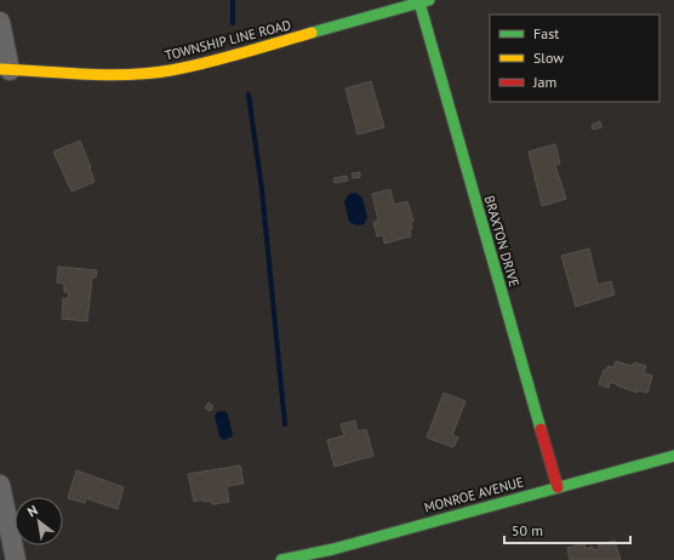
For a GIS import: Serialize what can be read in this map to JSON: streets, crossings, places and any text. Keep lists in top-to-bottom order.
{
  "streets": {
    "street": ["TOWNSHIP LINE ROAD", "BRAXTON DRIVE", "MONROE AVENUE"]
  },
  "crossings": [
    ["TOWNSHIP LINE ROAD", "BRAXTON DRIVE"],
    ["BRAXTON DRIVE", "MONROE AVENUE"]
  ],
  "legend": ["Fast", "Slow", "Jam"],
  "scale_bar": "50 m",
  "north": "top left"
}
